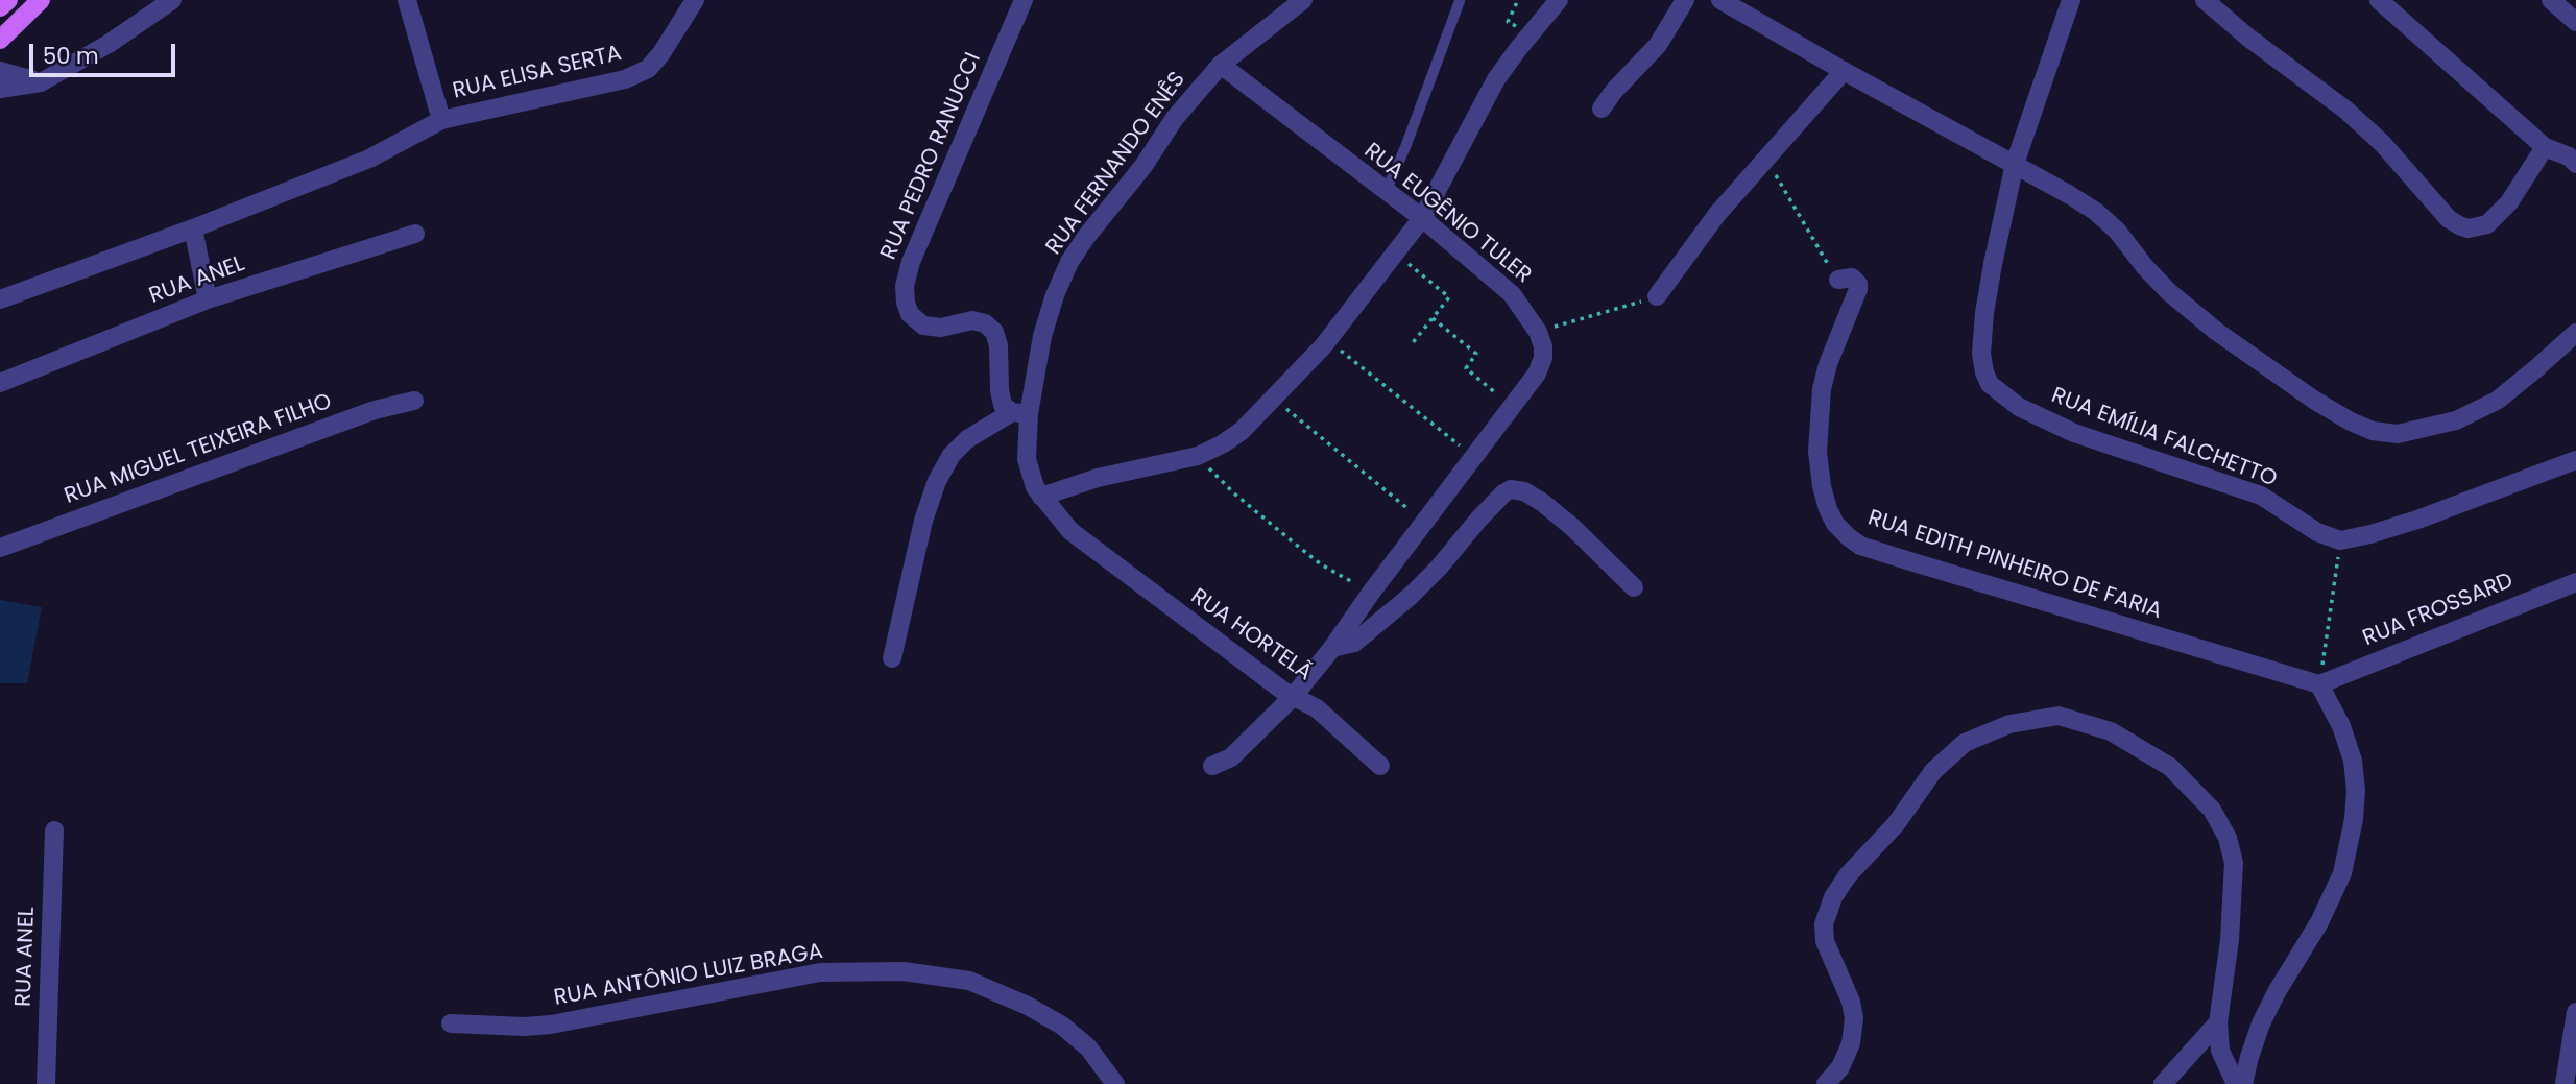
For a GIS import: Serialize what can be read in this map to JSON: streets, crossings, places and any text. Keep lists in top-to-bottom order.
{
  "streets": {
    "street": [
      "RUA ELISA SERTA",
      "RUA PEDRO RANUCCI",
      "RUA FERNANDO ENÊS",
      "RUA EUGÊNIO TULER",
      "RUA ANEL",
      "RUA EMÍLIA FALCHETTO",
      "RUA MIGUEL TEIXEIRA FILHO",
      "RUA EDITH PINHEIRO DE FARIA",
      "RUA FROSSARD",
      "RUA HORTELÃ",
      "RUA ANTÔNIO LUIZ BRAGA"
    ]
  },
  "crossings": [
    ["RUA PEDRO RANUCCI", "RUA FERNANDO ENÊS"],
    ["RUA FERNANDO ENÊS", "RUA EUGÊNIO TULER"],
    ["RUA FERNANDO ENÊS", "RUA HORTELÃ"],
    ["RUA EDITH PINHEIRO DE FARIA", "RUA FROSSARD"]
  ],
  "scale_bar": "50 m"
}
